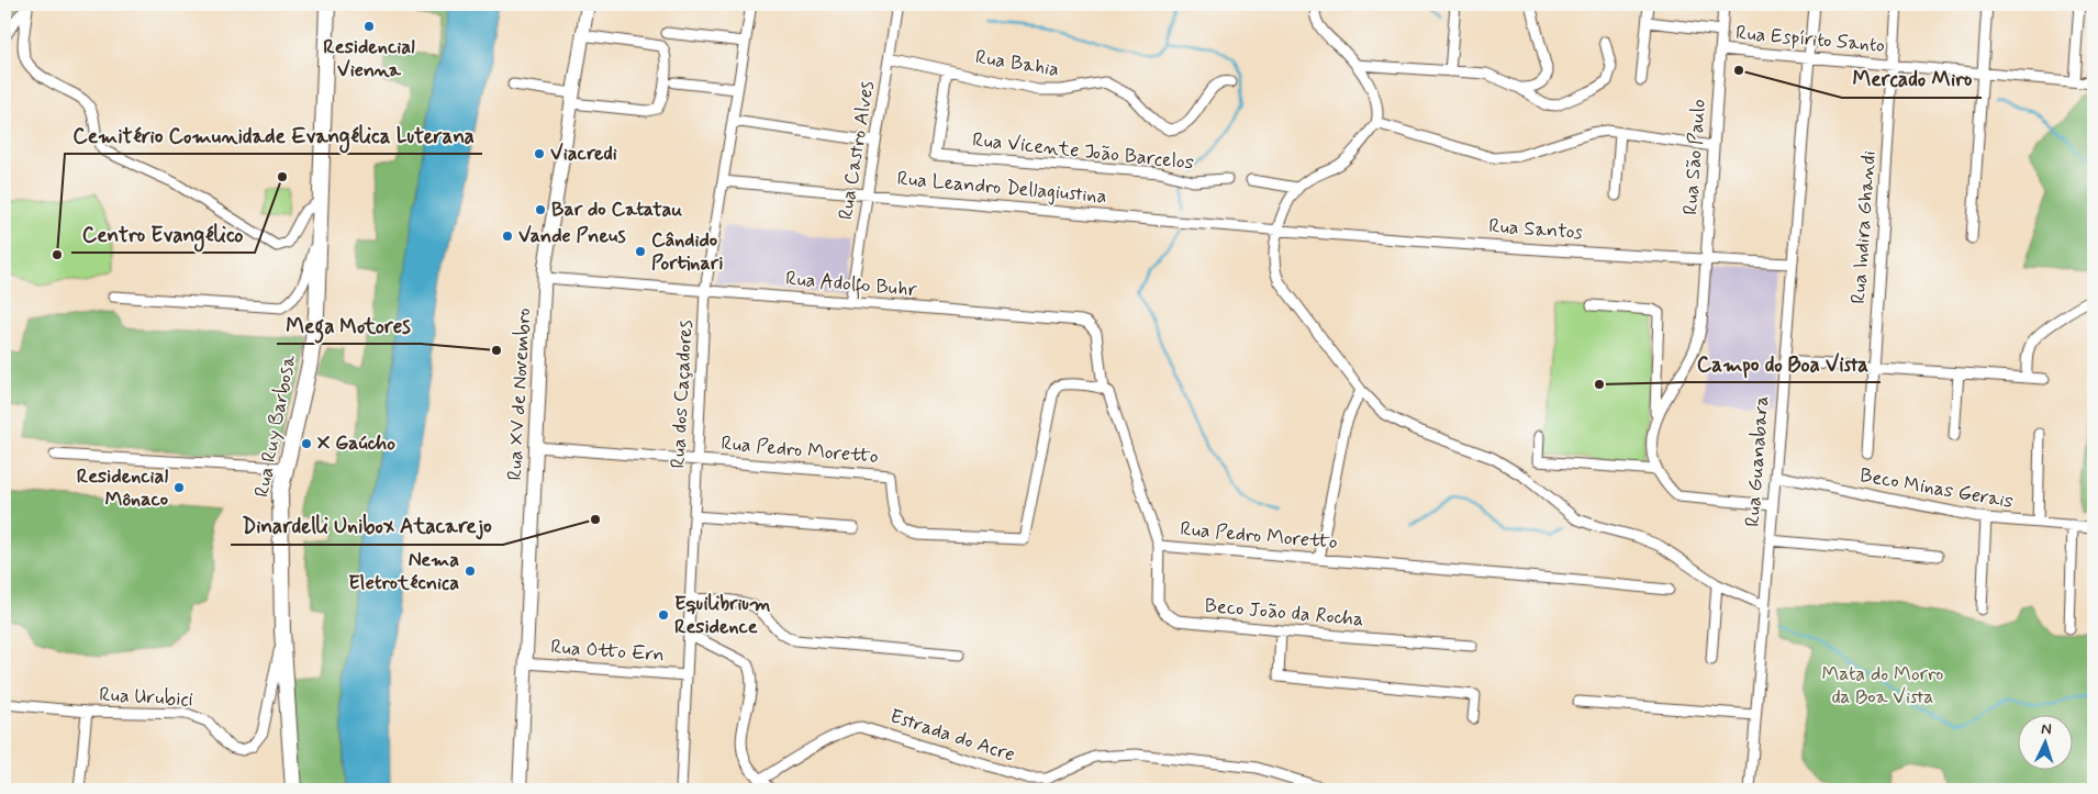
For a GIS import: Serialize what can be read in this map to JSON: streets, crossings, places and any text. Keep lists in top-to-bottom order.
{
  "streets": {
    "main road": ["Rua XV de Novembro", "Rua Ruy Barbosa"],
    "street": [
      "Rua Espírito Santo",
      "Rua Bahia",
      "Rua Castro Alves",
      "Rua Vicente João Barcelos",
      "Rua São Paulo",
      "Rua Leandro Dellagiustina",
      "Rua Indira Ghandi",
      "Rua Santos",
      "Rua Adolfo Buhr",
      "Rua dos Caçadores",
      "Rua Pedro Moretto",
      "Rua Guanabara",
      "Beco Minas Gerais",
      "Beco João da Rocha",
      "Rua Otto Ern",
      "Rua Urubici",
      "Estrada do Acre"
    ]
  },
  "crossings": [
    ["Rua Espírito Santo", "Rua São Paulo"],
    ["Rua Espírito Santo", "Rua Indira Ghandi"],
    ["Rua Espírito Santo", "Rua Guanabara"],
    ["Rua Bahia", "Rua Castro Alves"],
    ["Rua Bahia", "Rua Vicente João Barcelos"],
    ["Rua Castro Alves", "Rua Leandro Dellagiustina"],
    ["Rua Castro Alves", "Rua Adolfo Buhr"],
    ["Rua São Paulo", "Rua Santos"],
    ["Rua Leandro Dellagiustina", "Rua Santos"],
    ["Rua Leandro Dellagiustina", "Rua dos Caçadores"],
    ["Rua Santos", "Rua Guanabara"],
    ["Rua Adolfo Buhr", "Rua XV de Novembro"],
    ["Rua Adolfo Buhr", "Rua dos Caçadores"],
    ["Rua Adolfo Buhr", "Rua Pedro Moretto"],
    ["Rua XV de Novembro", "Rua Pedro Moretto"],
    ["Rua XV de Novembro", "Rua Otto Ern"],
    ["Rua dos Caçadores", "Rua Pedro Moretto"],
    ["Rua dos Caçadores", "Rua Otto Ern"],
    ["Rua Ruy Barbosa", "Rua Urubici"],
    ["Rua Pedro Moretto", "Beco João da Rocha"],
    ["Rua Guanabara", "Beco Minas Gerais"]
  ],
  "parks": ["Mata do Morro da Boa Vista"],
  "places": [
    "Residencial Vienna",
    "Mercado Miro",
    "Viacredi",
    "Centro Evangélico",
    "Bar do Catatau",
    "Vande Pneus",
    "Cândido Portinari",
    "Cemitério Comunidade Evangélica Luterana",
    "Mega Motores",
    "Campo do Boa Vista",
    "X Gaúcho",
    "Residencial Mônaco",
    "Dinardelli Unibox Atacarejo",
    "Nema Eletrotécnica",
    "Equilibrium Residence"
  ],
  "north": "top"
}
